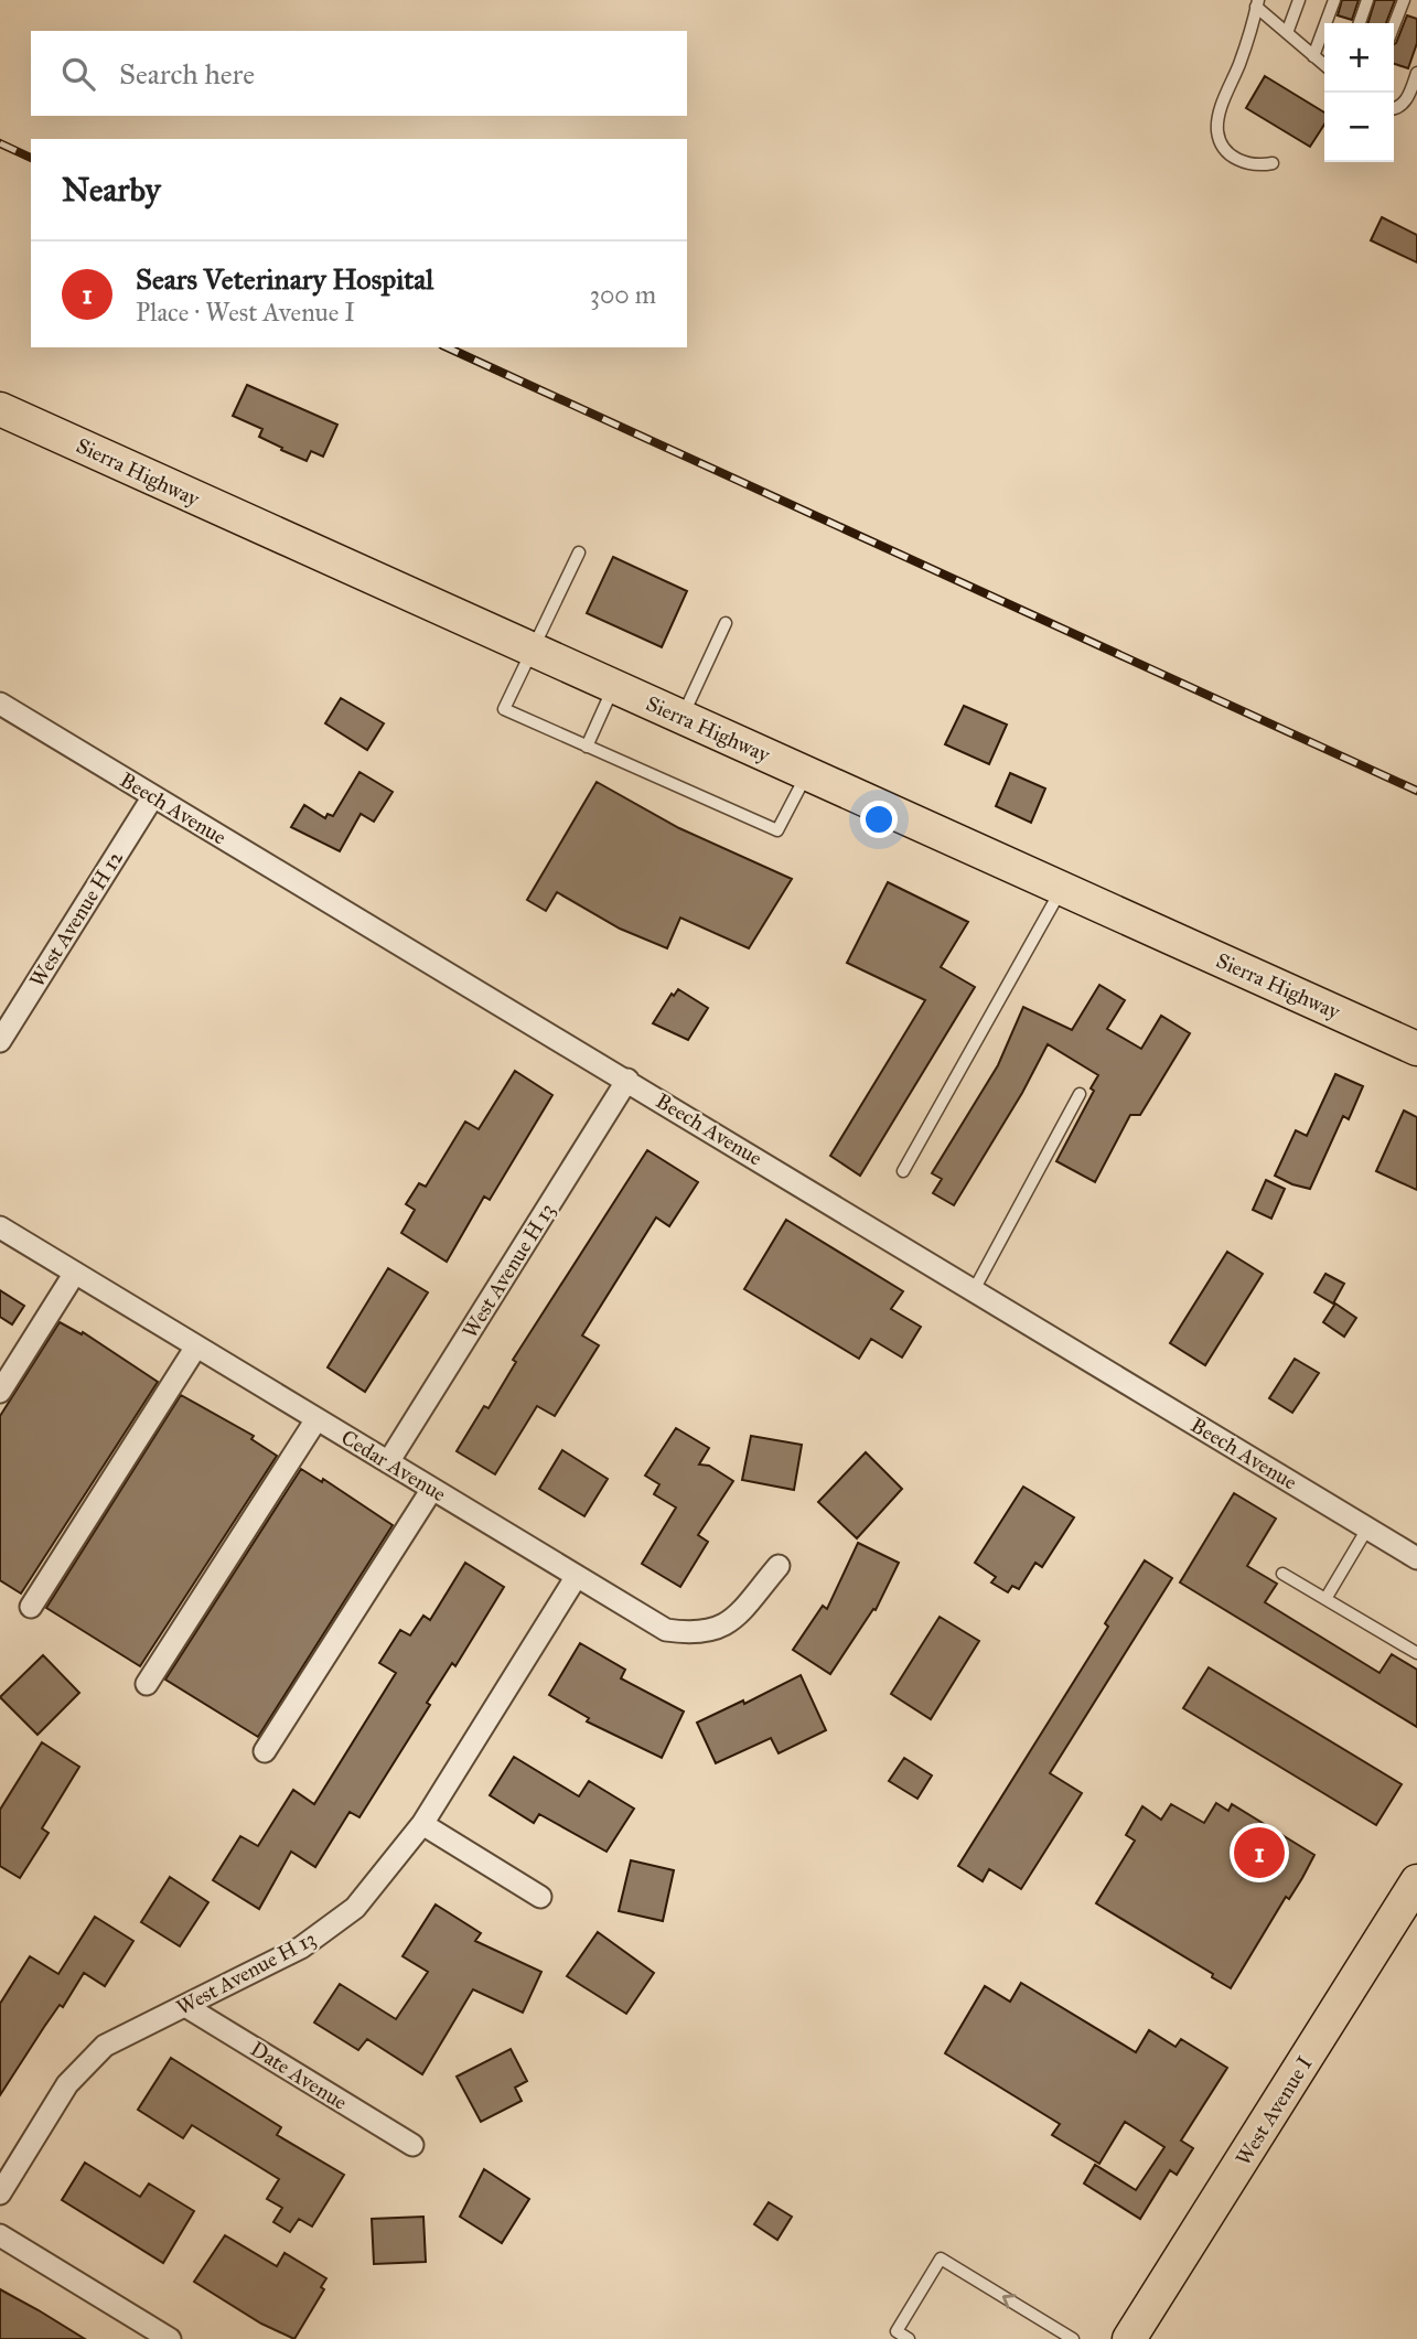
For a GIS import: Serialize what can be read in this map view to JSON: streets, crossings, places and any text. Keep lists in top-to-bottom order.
{
  "streets": {
    "main road": ["Sierra Highway", "West Avenue I"],
    "street": [
      "Beech Avenue",
      "West Avenue H 12",
      "West Avenue H 13",
      "Cedar Avenue",
      "Date Avenue"
    ]
  },
  "crossings": [
    ["Beech Avenue", "West Avenue H 12"],
    ["Beech Avenue", "West Avenue H 13"],
    ["West Avenue H 13", "Cedar Avenue"],
    ["West Avenue H 13", "Date Avenue"]
  ],
  "page": {
    "map_buttons": ["+", "−"],
    "search": "Search here",
    "heading": "Nearby",
    "list": [
      {
        "mark": "1",
        "name": "Sears Veterinary Hospital",
        "note": "Place · West Avenue I",
        "value": "300 m"
      }
    ],
    "pins": "1"
  }
}
